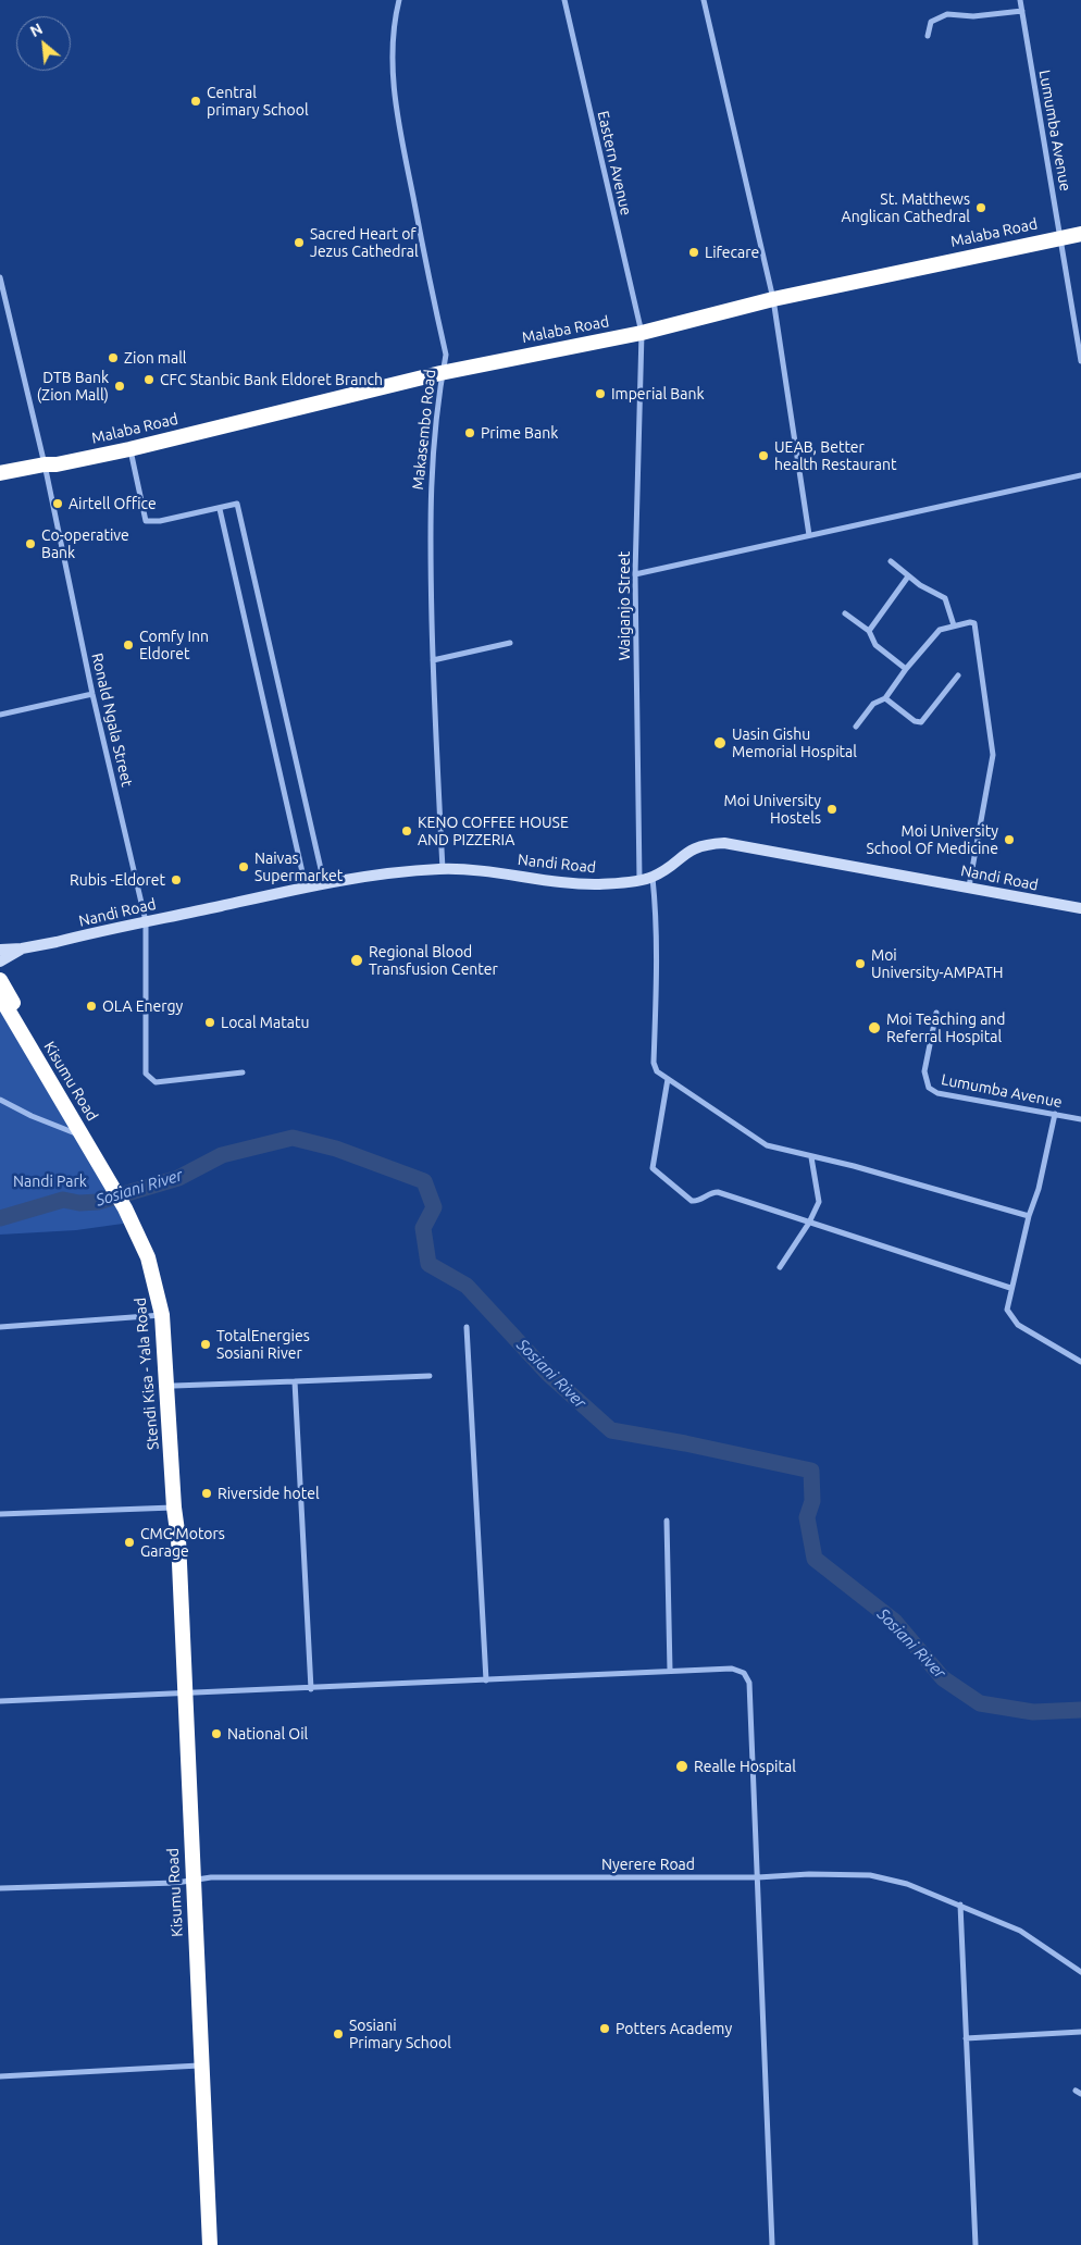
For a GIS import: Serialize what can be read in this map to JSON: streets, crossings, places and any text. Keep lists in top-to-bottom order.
{
  "streets": {
    "highway": ["Malaba Road", "Kisumu Road", "Stendi Kisa - Yala Road"],
    "street": [
      "Lumumba Avenue",
      "Eastern Avenue",
      "Makasembo Road",
      "Waiganjo Street",
      "Ronald Ngala Street",
      "Nandi Road",
      "Nyerere Road"
    ]
  },
  "crossings": [
    ["Lumumba Avenue", "Malaba Road"],
    ["Eastern Avenue", "Malaba Road"],
    ["Eastern Avenue", "Waiganjo Street"],
    ["Malaba Road", "Makasembo Road"],
    ["Malaba Road", "Waiganjo Street"],
    ["Malaba Road", "Ronald Ngala Street"],
    ["Makasembo Road", "Nandi Road"],
    ["Waiganjo Street", "Nandi Road"],
    ["Ronald Ngala Street", "Nandi Road"],
    ["Kisumu Road", "Stendi Kisa - Yala Road"],
    ["Kisumu Road", "Nyerere Road"]
  ],
  "water": ["Sosiani River"],
  "parks": ["Nandi Park"],
  "places": [
    "Central primary School",
    "St. Matthews Anglican Cathedral",
    "Sacred Heart of Jezus Cathedral",
    "Lifecare",
    "Zion mall",
    "CFC Stanbic Bank Eldoret Branch",
    "DTB Bank (Zion Mall)",
    "Imperial Bank",
    "Prime Bank",
    "UEAB, Better health Restaurant",
    "Airtell Office",
    "Co-operative Bank",
    "Comfy Inn Eldoret",
    "Uasin Gishu Memorial Hospital",
    "Moi University Hostels",
    "KENO COFFEE HOUSE AND PIZZERIA",
    "Moi University School Of Medicine",
    "Naivas Supermarket",
    "Rubis -Eldoret",
    "Regional Blood Transfusion Center",
    "Moi University-AMPATH",
    "OLA Energy",
    "Local Matatu",
    "Moi Teaching and Referral Hospital",
    "TotalEnergies Sosiani River",
    "Riverside hotel",
    "CMC Motors Garage",
    "National Oil",
    "Realle Hospital",
    "Potters Academy",
    "Sosiani Primary School"
  ],
  "north": "top left"
}
